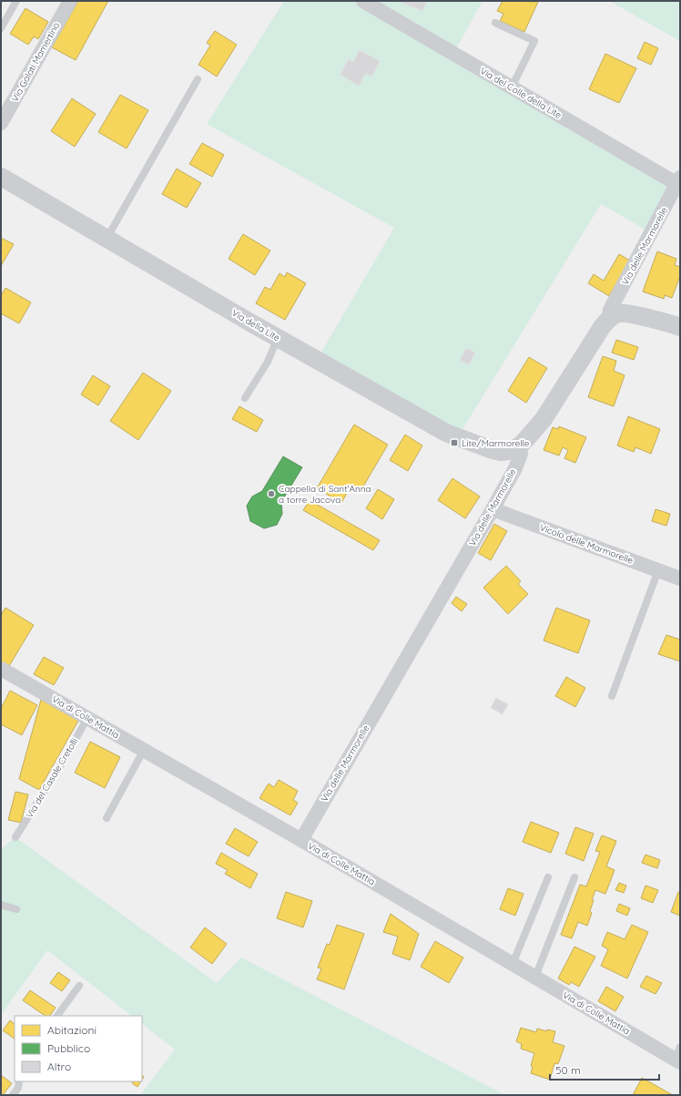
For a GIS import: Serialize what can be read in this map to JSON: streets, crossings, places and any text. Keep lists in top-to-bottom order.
{
  "streets": {
    "street": [
      "Via Galati Mamertino",
      "Via del Colle della Lite",
      "Via delle Marmorelle",
      "Via della Lite",
      "Vicolo delle Marmorelle",
      "Via di Colle Mattia"
    ],
    "lane": ["Via del Casale Cretolli"]
  },
  "crossings": [
    ["Via del Colle della Lite", "Via delle Marmorelle"],
    ["Via delle Marmorelle", "Via della Lite"],
    ["Via delle Marmorelle", "Vicolo delle Marmorelle"],
    ["Via delle Marmorelle", "Via di Colle Mattia"],
    ["Via di Colle Mattia", "Via del Casale Cretolli"]
  ],
  "places": {
    "transit": ["Lite/Marmorelle"],
    "other": ["Cappella di Sant'Anna a torre Jacova"]
  },
  "legend": ["Abitazioni", "Pubblico", "Altro"],
  "scale_bar": "50 m"
}
